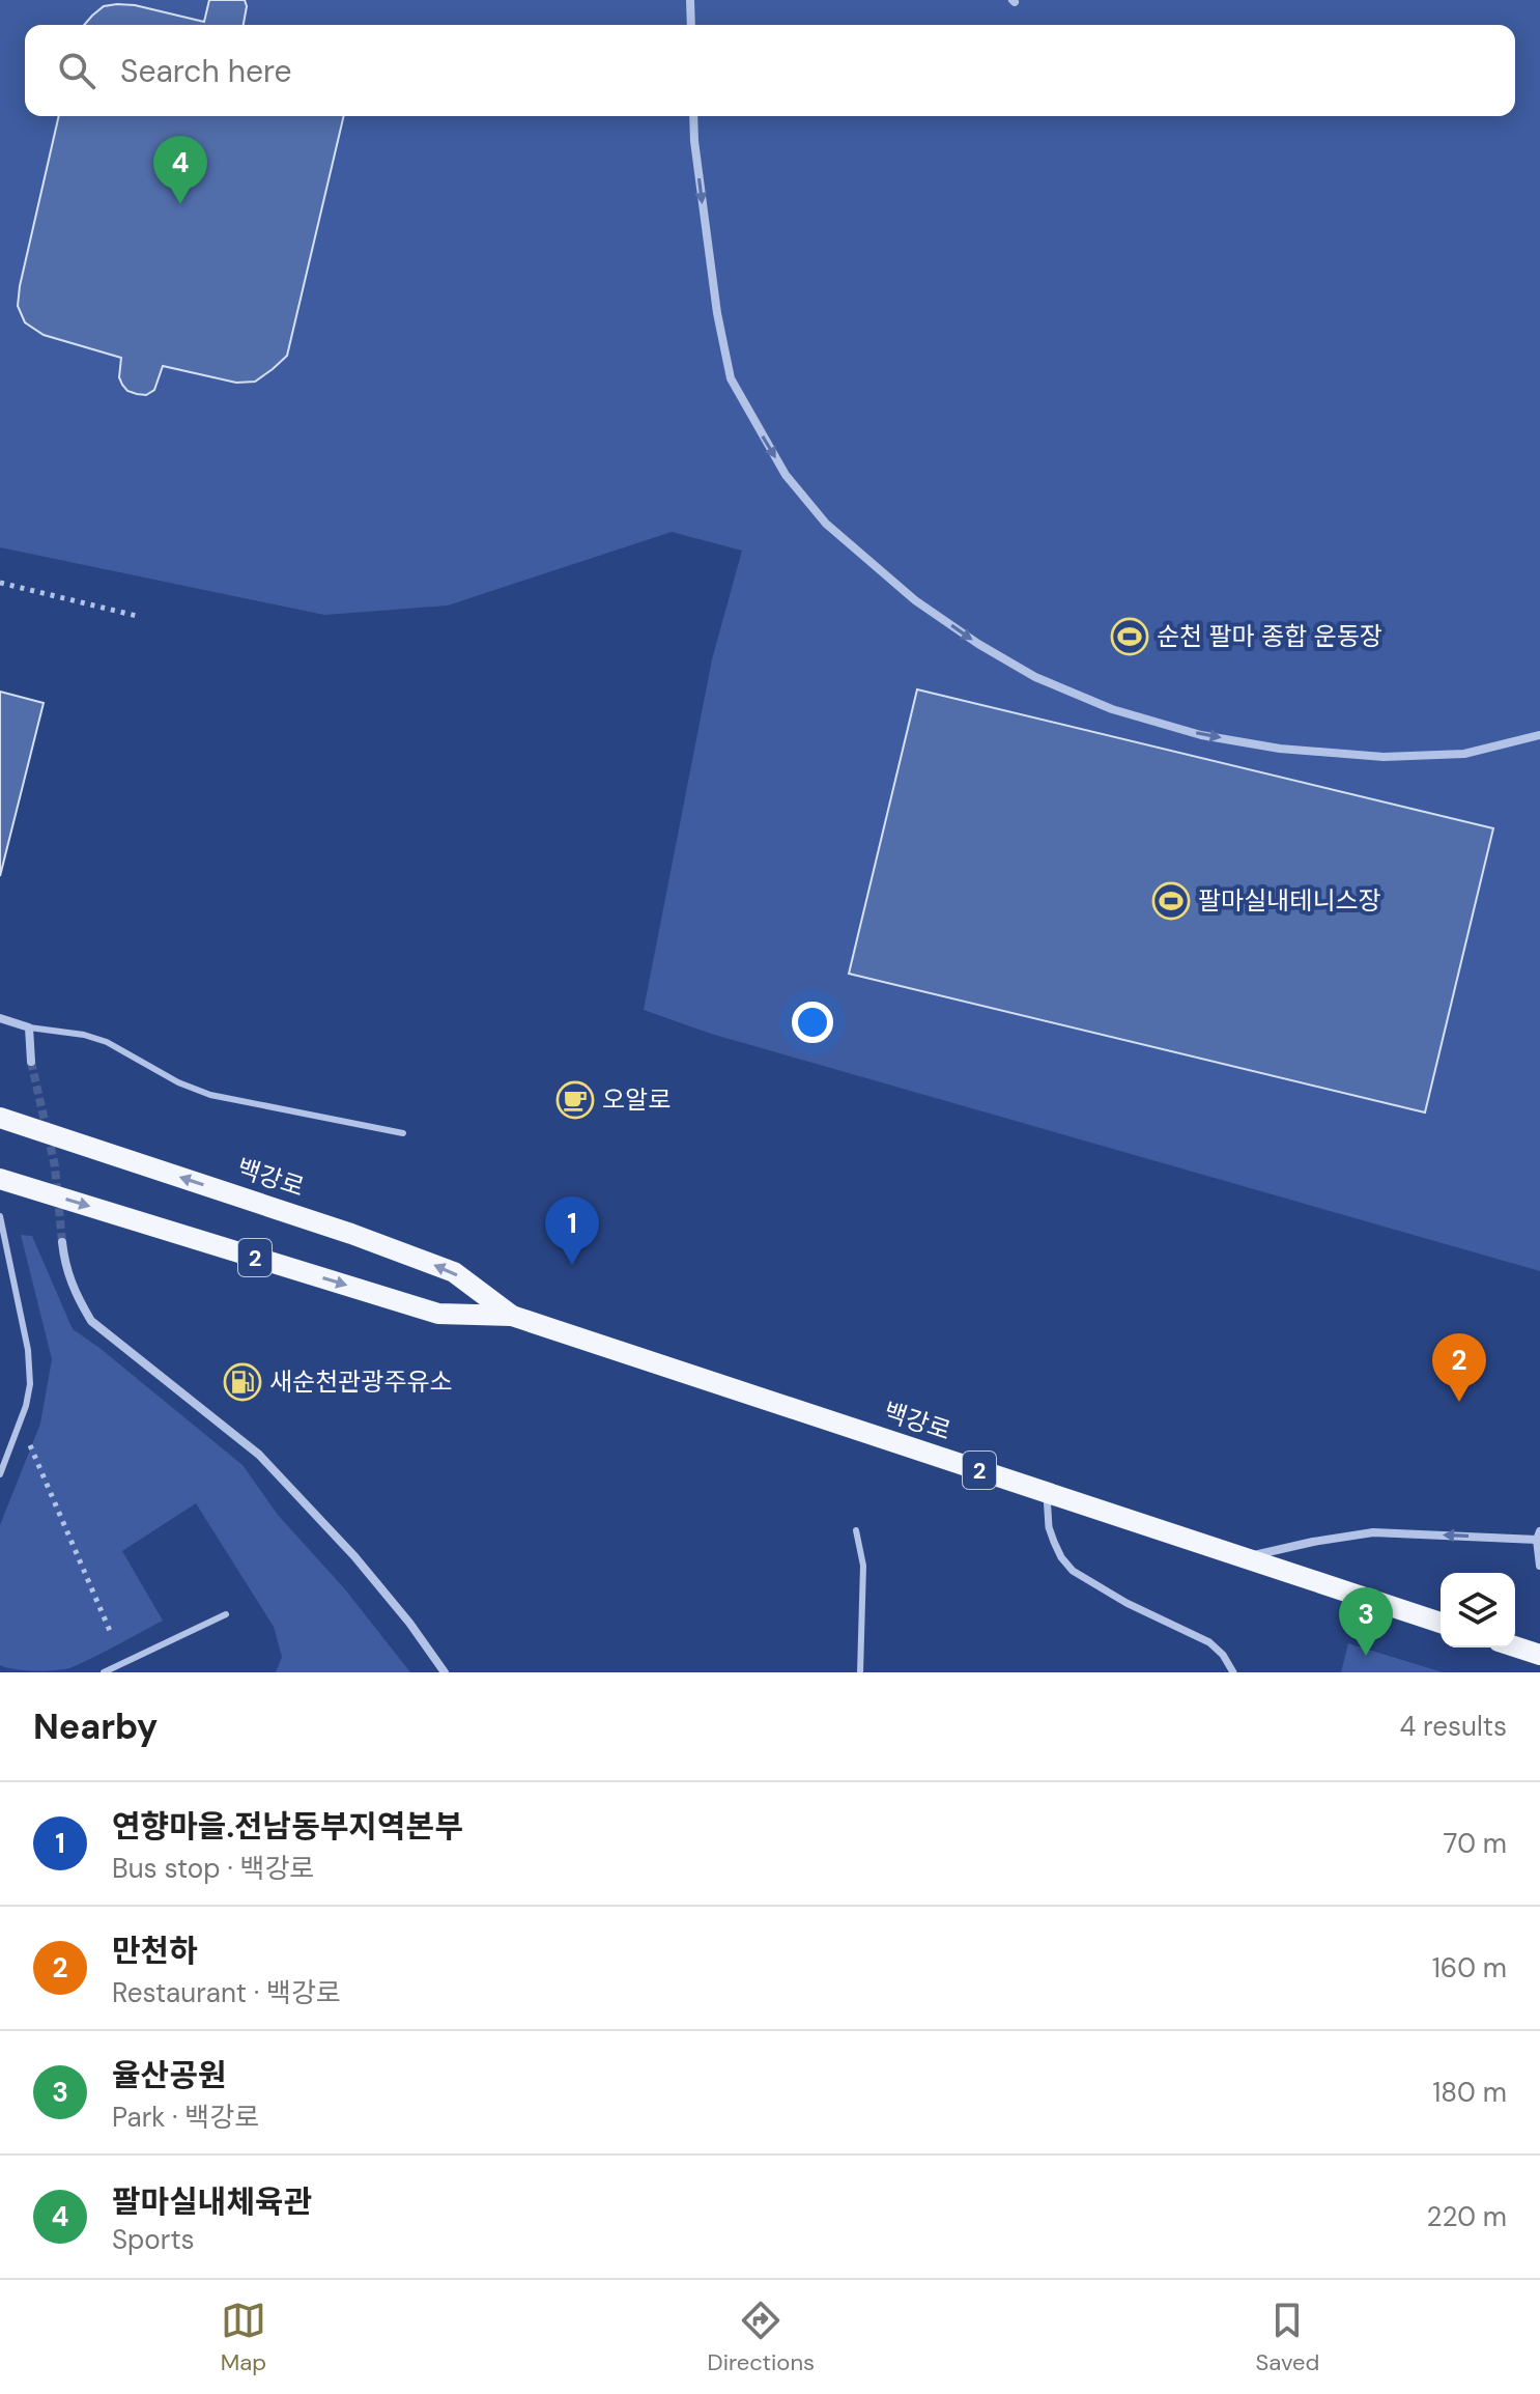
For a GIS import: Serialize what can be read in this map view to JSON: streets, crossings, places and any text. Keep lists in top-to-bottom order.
{
  "streets": {
    "main road": ["백강로", "2"]
  },
  "places": {
    "sports": ["순천 팔마 종합 운동장", "팔마실내테니스장"],
    "cafe": ["오알로"],
    "fuel station": ["새순천관광주유소"]
  },
  "page": {
    "search": "Search here",
    "pins": [
      "4",
      "1",
      "2",
      "3"
    ],
    "heading": ["Nearby", "4 results"],
    "list": [
      {
        "mark": "1",
        "name": "연향마을.전남동부지역본부",
        "note": "Bus stop · 백강로",
        "value": "70 m"
      },
      {
        "mark": "2",
        "name": "만천하",
        "note": "Restaurant · 백강로",
        "value": "160 m"
      },
      {
        "mark": "3",
        "name": "율산공원",
        "note": "Park · 백강로",
        "value": "180 m"
      },
      {
        "mark": "4",
        "name": "팔마실내체육관",
        "note": "Sports",
        "value": "220 m"
      }
    ],
    "nav": ["Map", "Directions", "Saved"]
  }
}
